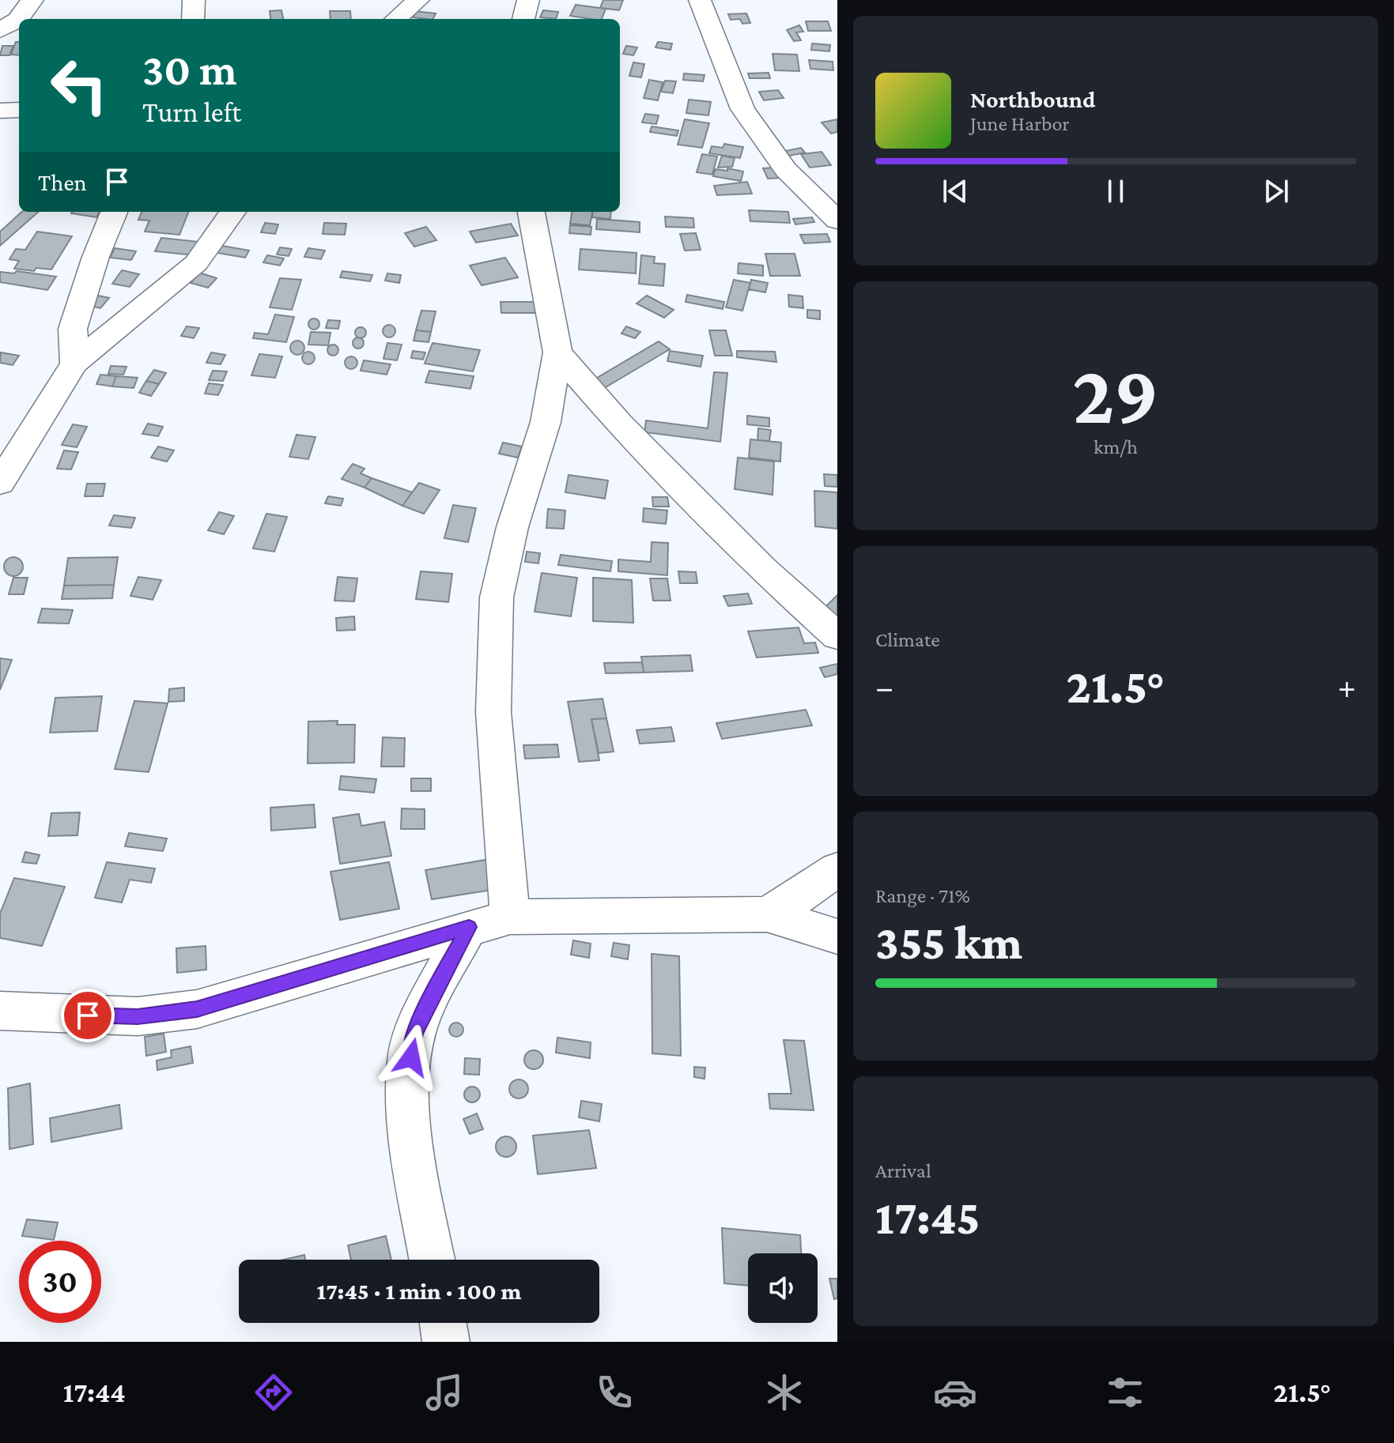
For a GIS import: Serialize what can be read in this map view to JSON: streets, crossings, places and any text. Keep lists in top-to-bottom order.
{
  "page": {
    "turn": ["30 m", "Turn left"],
    "song": ["Northbound", "June Harbor"],
    "then": "Then",
    "tile": [
      ["29", "km/h"],
      "Climate",
      ["Range · 71%", "355 km"],
      ["Arrival", "17:45"]
    ],
    "heat": ["−", "21.5°", "+"],
    "limit": "30",
    "trip": "17:45 · 1 min · 100 m",
    "tabs": ["17:44", "21.5°"]
  }
}
